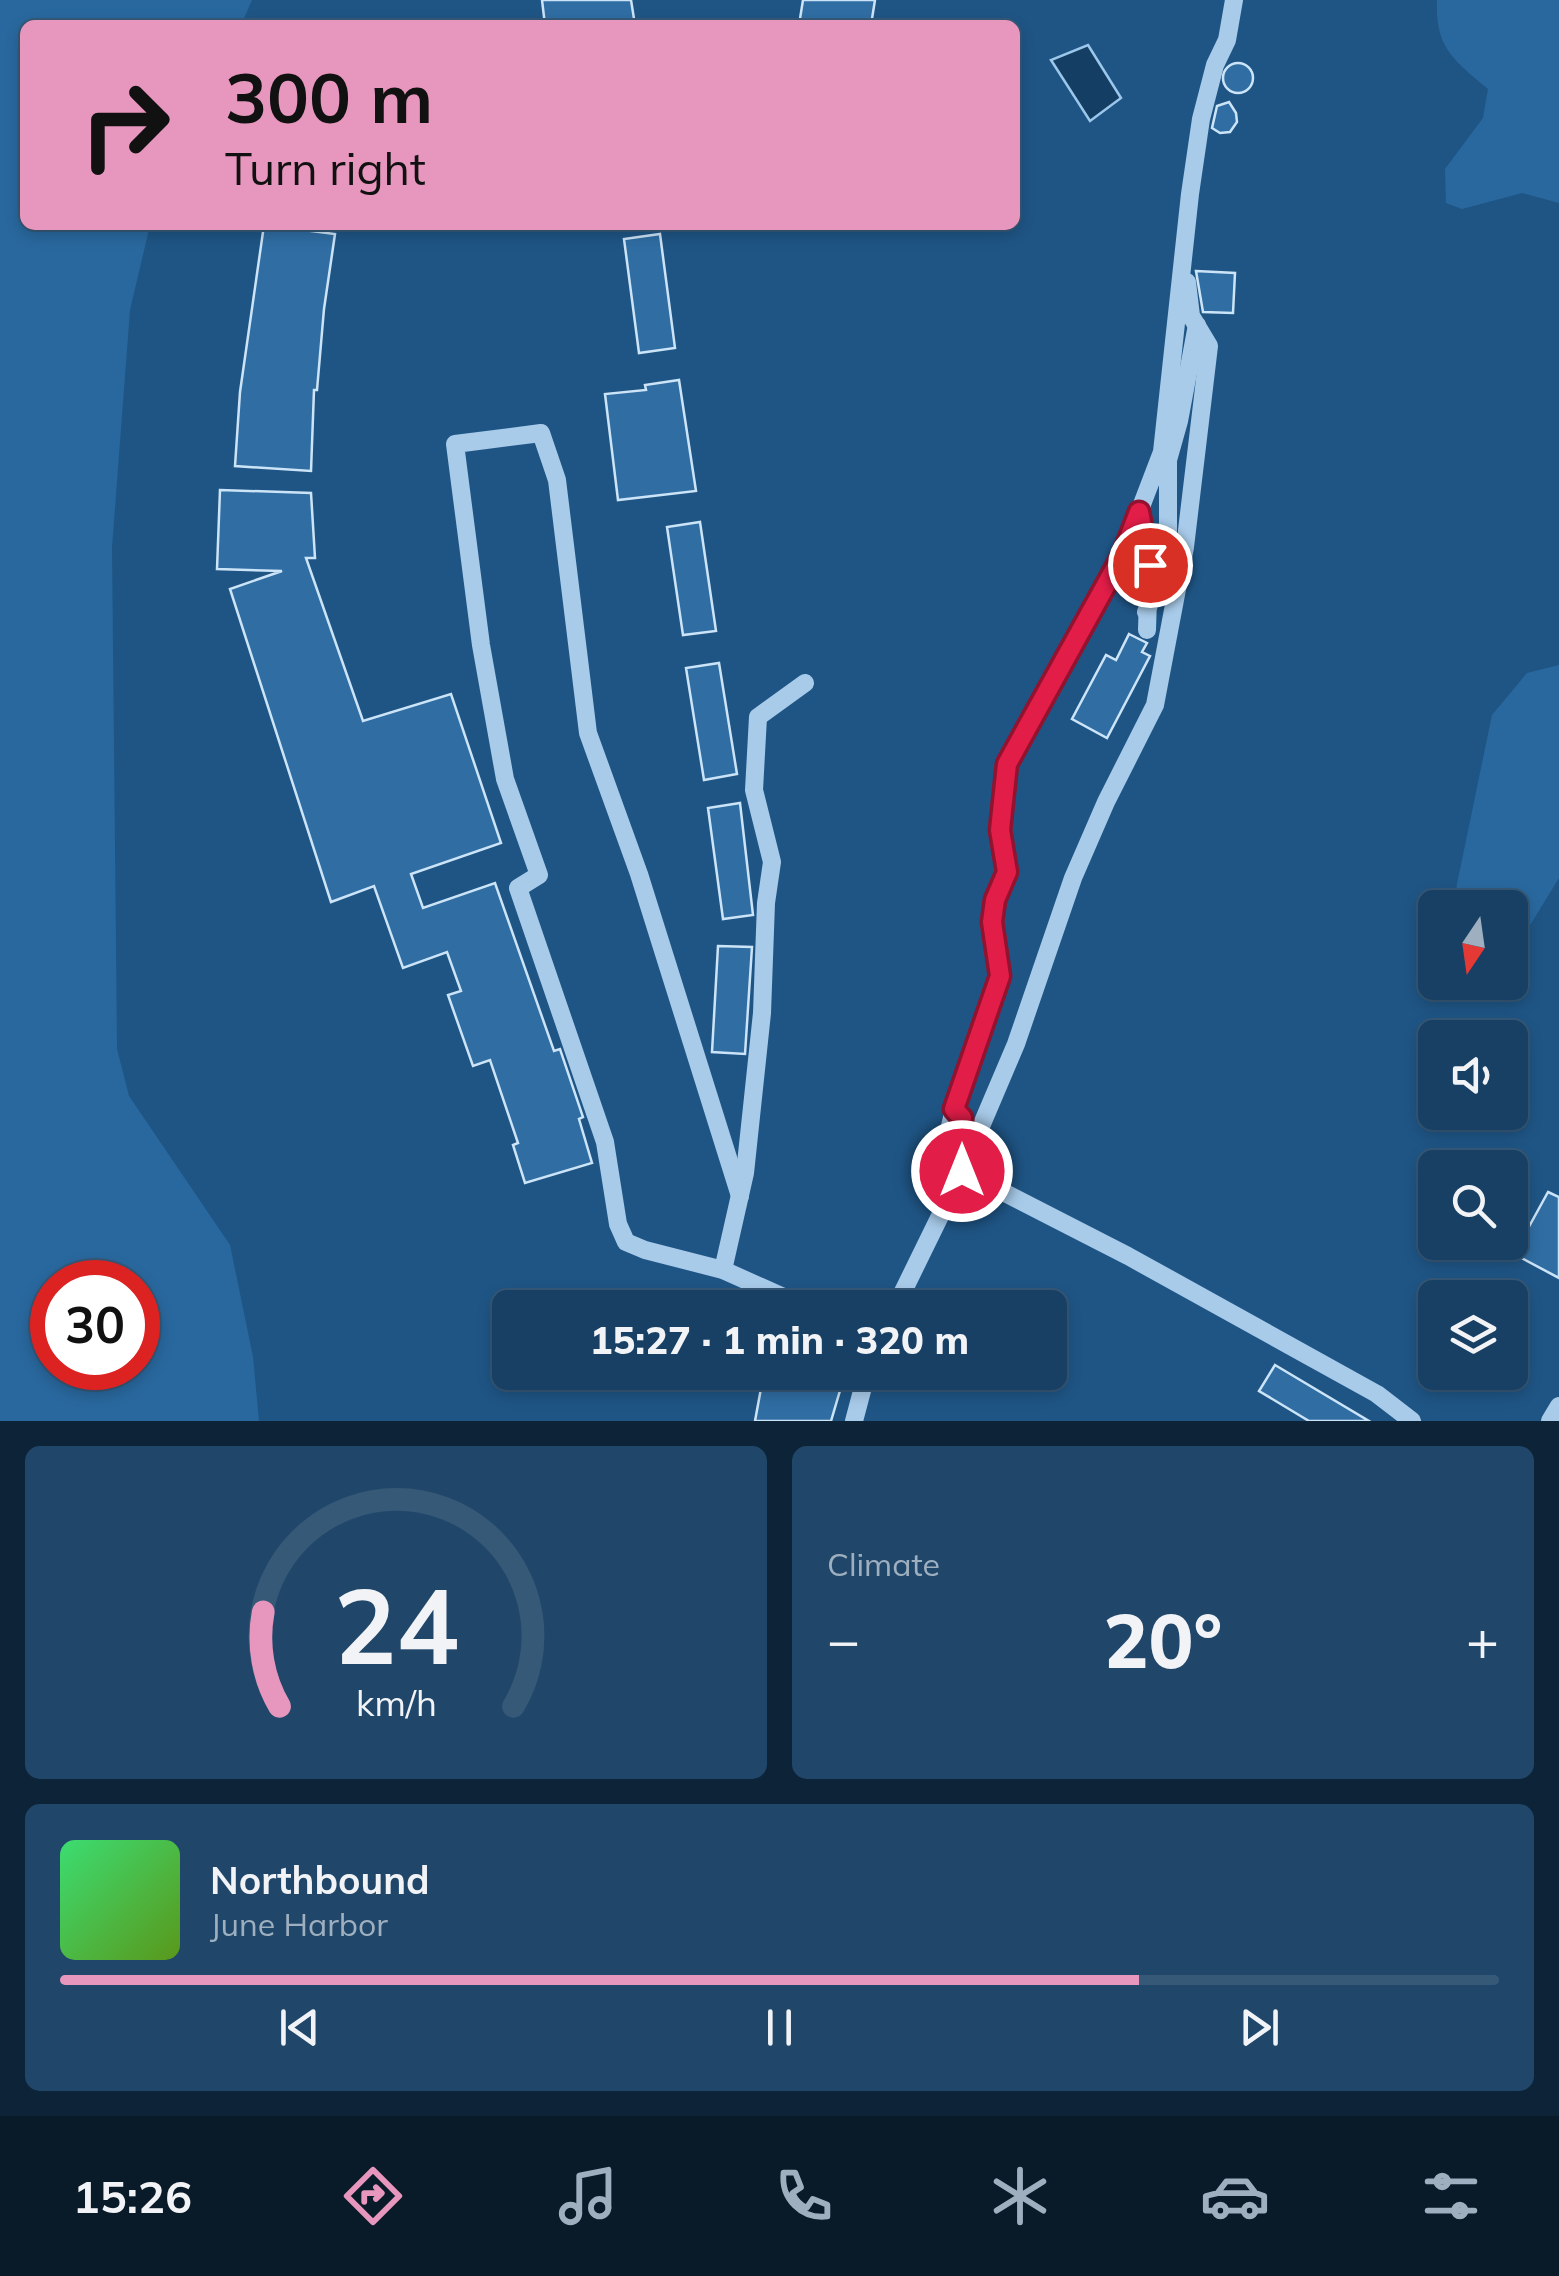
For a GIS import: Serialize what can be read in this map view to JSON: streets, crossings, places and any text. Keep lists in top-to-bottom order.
{
  "north": "bottom",
  "page": {
    "turn": ["300 m", "Turn right"],
    "limit": "30",
    "trip": "15:27 · 1 min · 320 m",
    "tile": "Climate",
    "heat": ["−", "20°", "+"],
    "song": ["Northbound", "June Harbor"],
    "tabs": "15:26",
    "gauge": ["24", "km/h"]
  }
}
